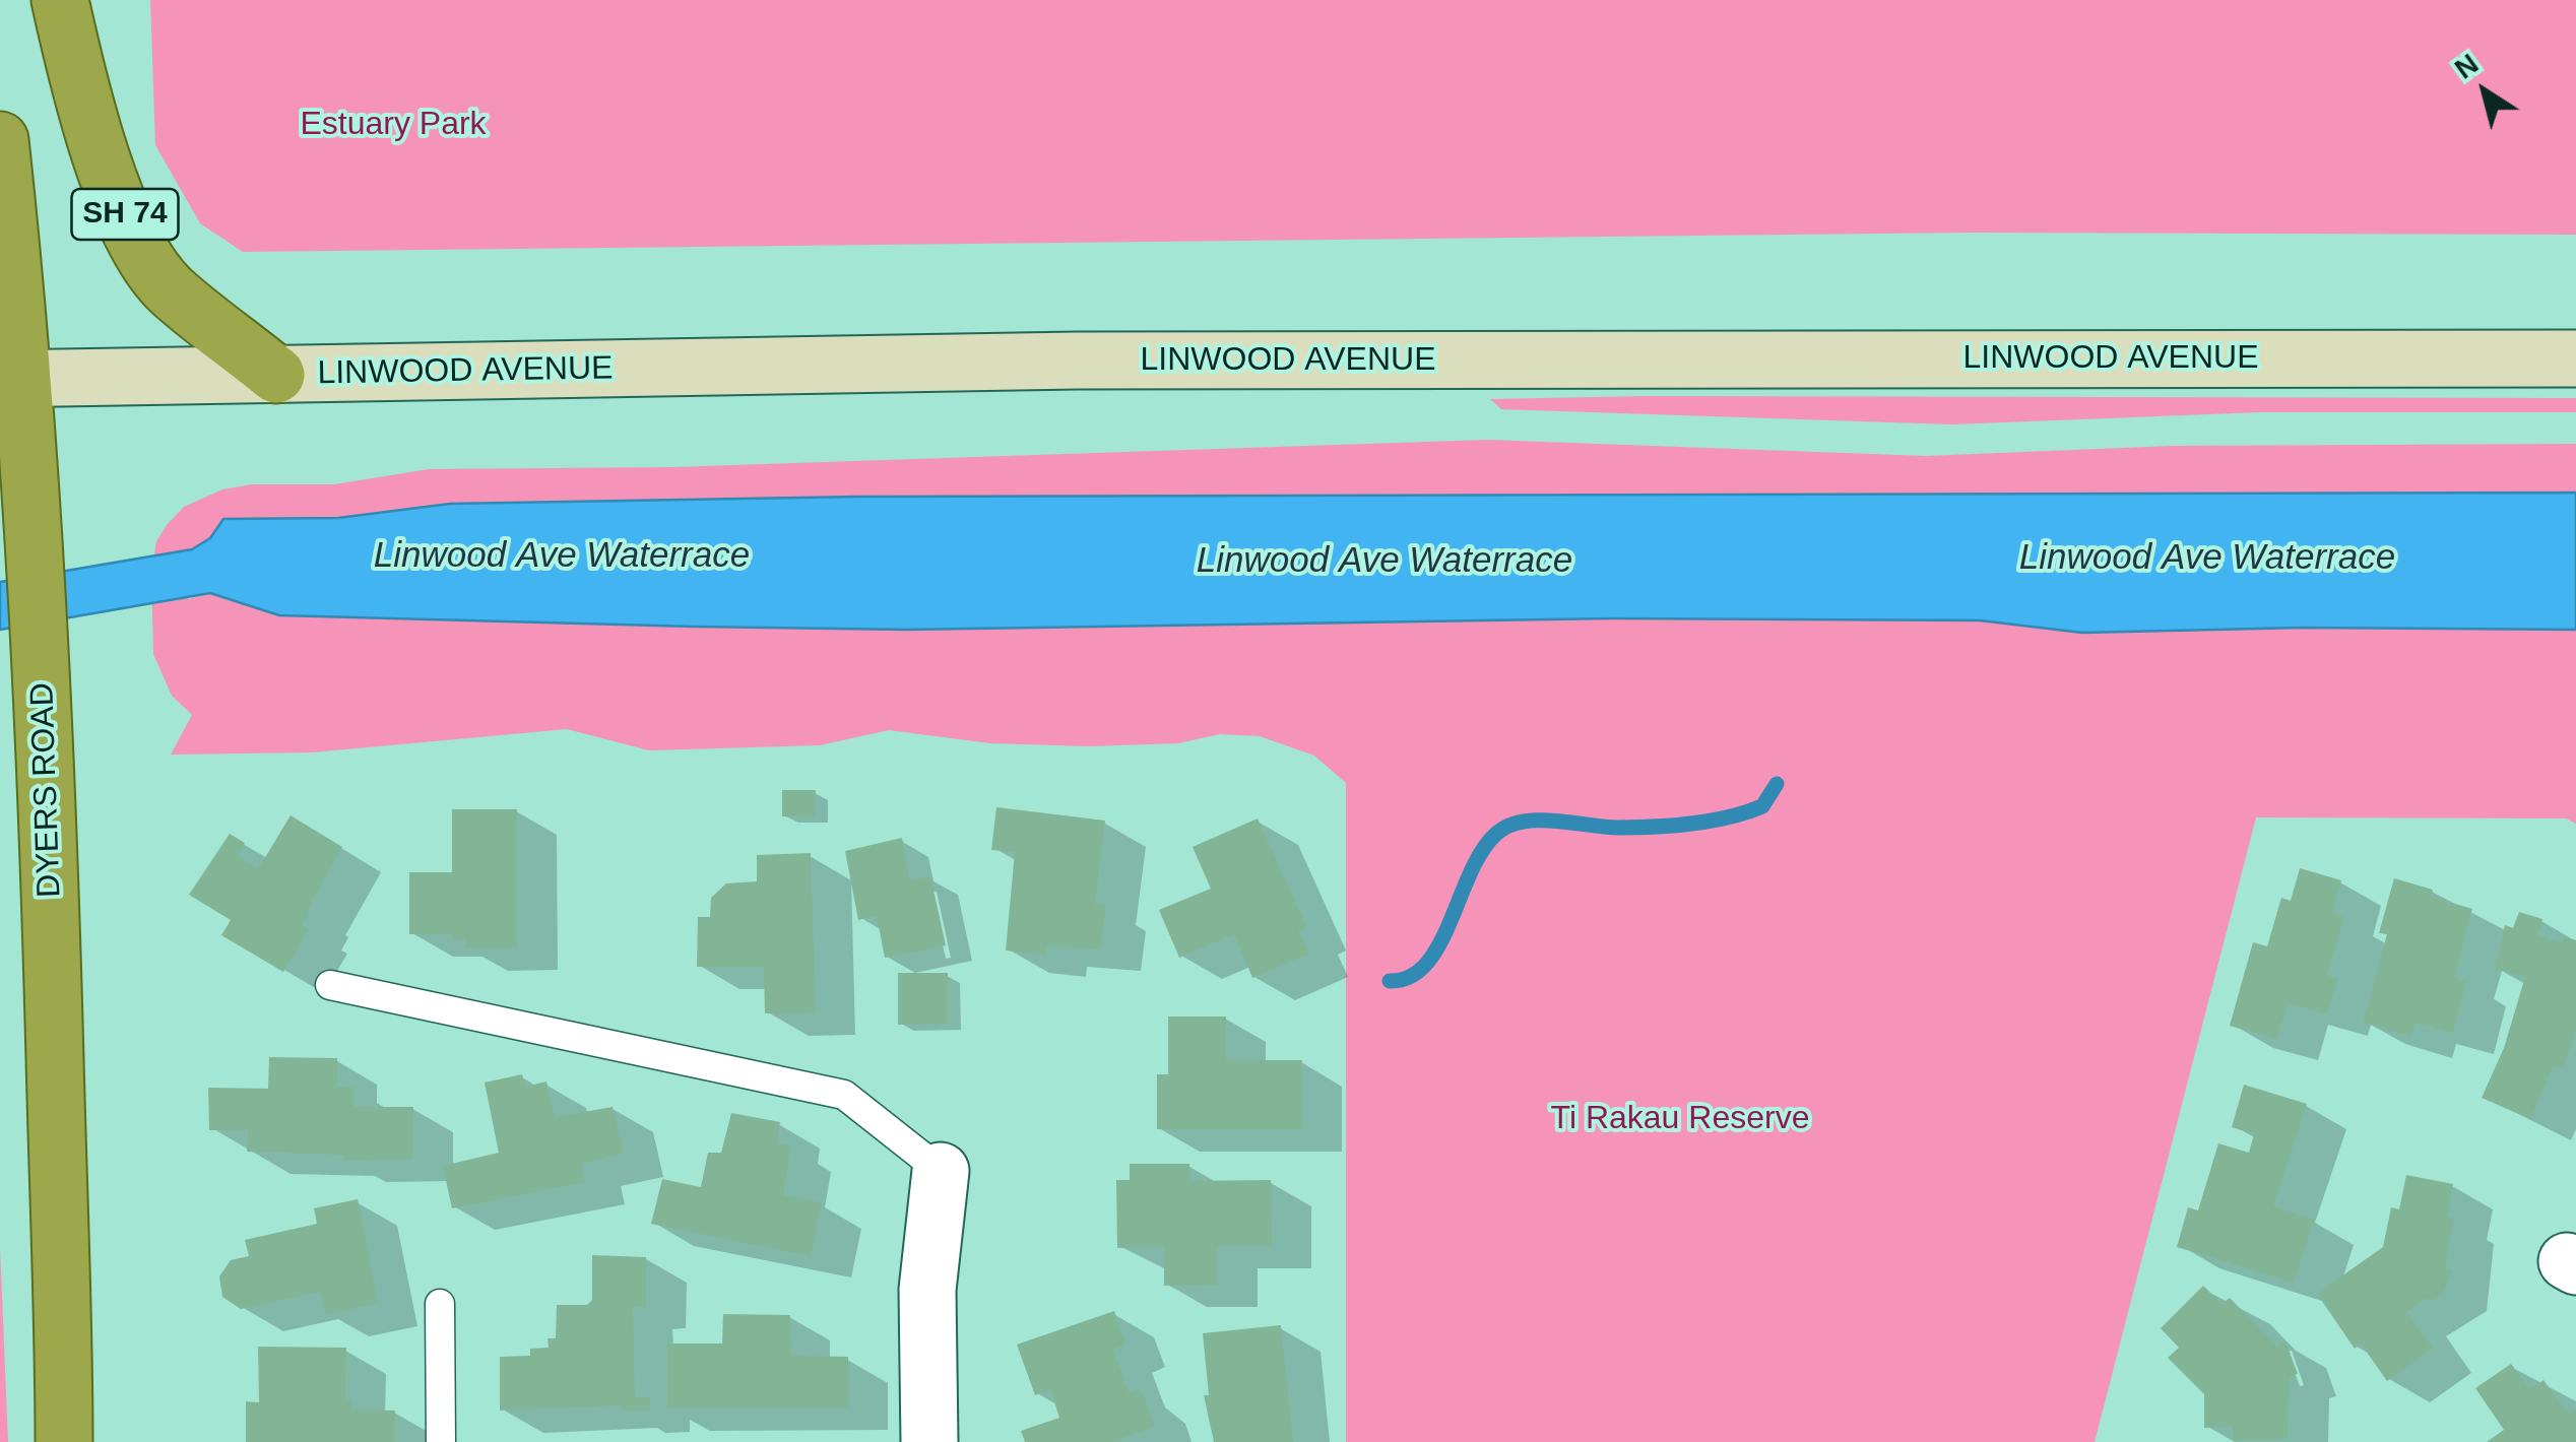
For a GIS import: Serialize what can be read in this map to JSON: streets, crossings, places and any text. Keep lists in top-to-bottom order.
{
  "streets": {
    "highway": ["SH 74", "DYERS ROAD"],
    "main road": ["LINWOOD AVENUE"]
  },
  "crossings": [
    ["SH 74", "LINWOOD AVENUE"],
    ["LINWOOD AVENUE", "DYERS ROAD"]
  ],
  "water": ["Linwood Ave Waterrace"],
  "parks": ["Estuary Park", "Ti Rakau Reserve"],
  "north": "top left"
}
